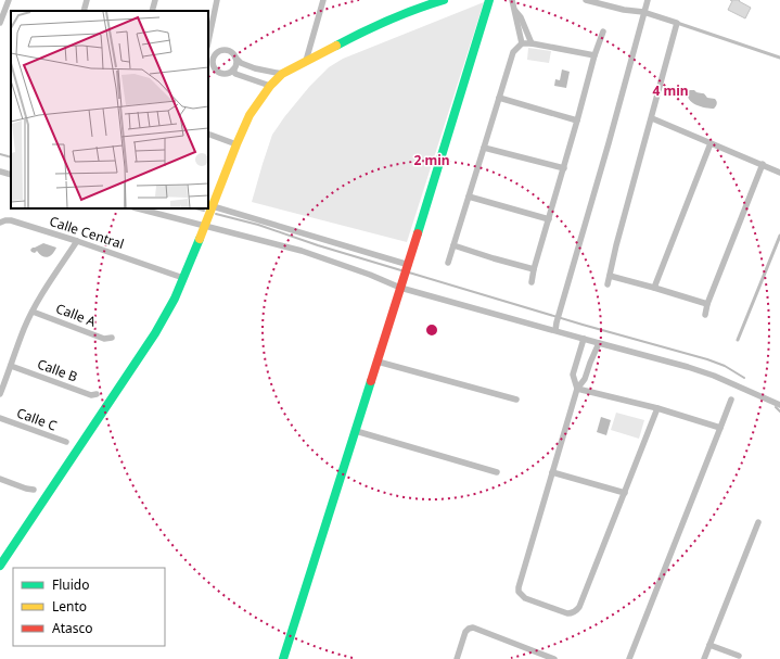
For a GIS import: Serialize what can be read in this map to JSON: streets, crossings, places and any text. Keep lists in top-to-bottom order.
{
  "streets": {
    "street": [
      "Calle Central",
      "Calle A",
      "Calle B",
      "Calle C"
    ]
  },
  "legend": ["Fluido", "Lento", "Atasco"],
  "rings": ["4 min", "2 min"]
}
